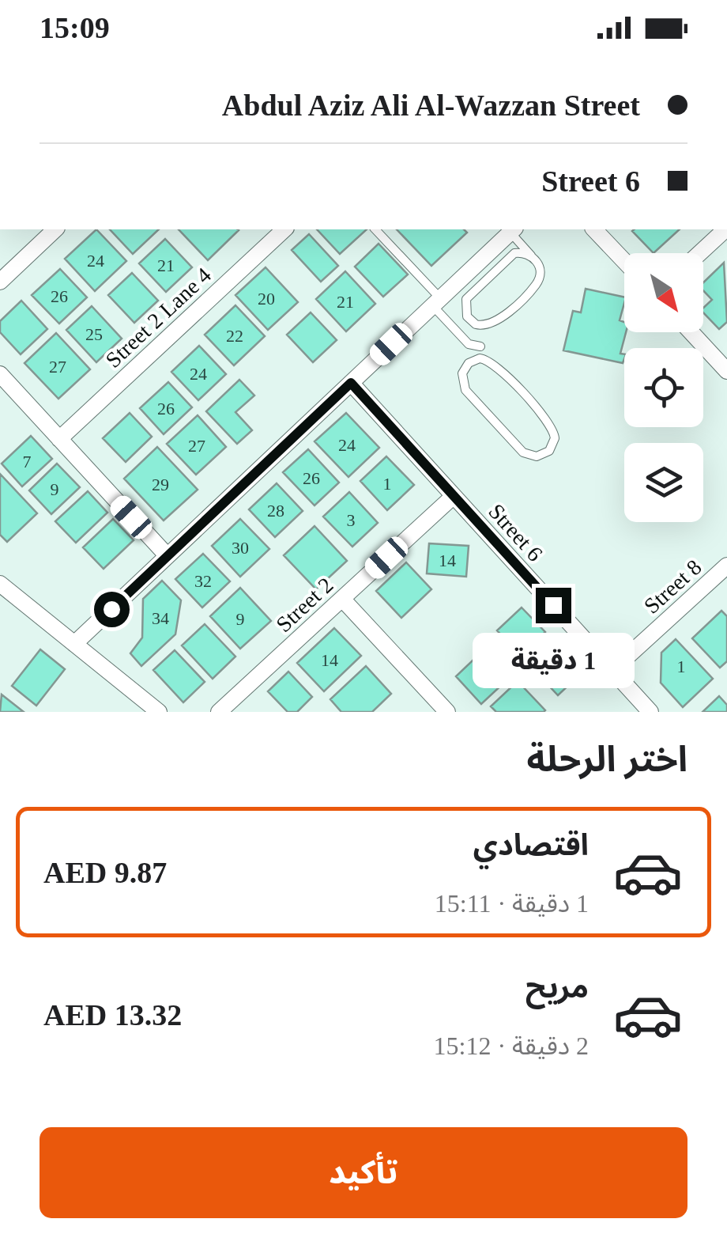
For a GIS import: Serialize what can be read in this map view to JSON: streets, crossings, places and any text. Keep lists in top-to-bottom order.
{
  "streets": {
    "street": [
      "Street 2 Lane 4",
      "Street 6",
      "Street 8",
      "Street 2"
    ]
  },
  "crossings": [
    ["Street 6", "Street 8"],
    ["Street 6", "Street 2"]
  ],
  "house_numbers": [
    "24",
    "21",
    "26",
    "20",
    "21",
    "25",
    "22",
    "27",
    "24",
    "26",
    "24",
    "27",
    "7",
    "26",
    "1",
    "29",
    "9",
    "28",
    "3",
    "30",
    "14",
    "32",
    "34",
    "9",
    "14",
    "1"
  ],
  "north": "bottom right",
  "page": {
    "status": "15:09",
    "banner": ["Abdul Aziz Ali Al-Wazzan Street", "Street 6"],
    "bubble": "1 دقيقة",
    "heading": "اختر الرحلة",
    "list": [
      {
        "name": "اقتصادي",
        "note": "1 دقيقة · 15:11",
        "value": "AED 9.87"
      },
      {
        "name": "مريح",
        "note": "2 دقيقة · 15:12",
        "value": "AED 13.32"
      }
    ],
    "buttons": "تأكيد"
  }
}
